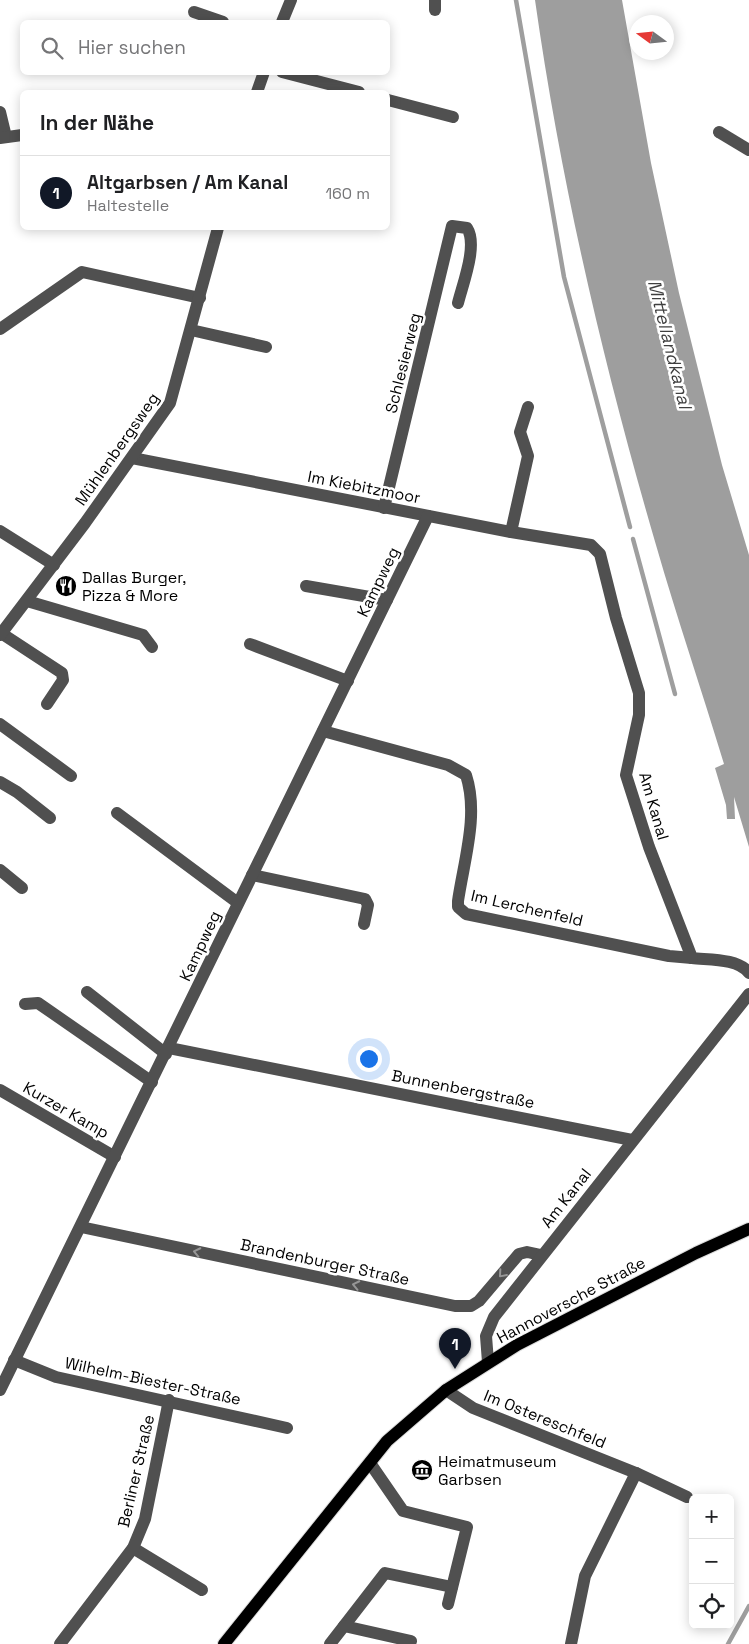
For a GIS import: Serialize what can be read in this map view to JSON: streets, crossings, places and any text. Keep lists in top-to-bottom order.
{
  "streets": {
    "main road": ["Hannoversche Straße"],
    "street": [
      "Schlesierweg",
      "Mühlenbergsweg",
      "Im Kiebitzmoor",
      "Kampweg",
      "Am Kanal",
      "Im Lerchenfeld",
      "Bunnenbergstraße",
      "Kurzer Kamp",
      "Brandenburger Straße",
      "Wilhelm-Biester-Straße",
      "Im Ostereschfeld",
      "Berliner Straße"
    ]
  },
  "crossings": [
    ["Schlesierweg", "Im Kiebitzmoor"],
    ["Mühlenbergsweg", "Im Kiebitzmoor"],
    ["Im Kiebitzmoor", "Kampweg"],
    ["Im Kiebitzmoor", "Am Kanal"],
    ["Kampweg", "Im Lerchenfeld"],
    ["Kampweg", "Bunnenbergstraße"],
    ["Kampweg", "Kurzer Kamp"],
    ["Kampweg", "Brandenburger Straße"],
    ["Kampweg", "Wilhelm-Biester-Straße"],
    ["Am Kanal", "Im Lerchenfeld"],
    ["Am Kanal", "Bunnenbergstraße"],
    ["Am Kanal", "Brandenburger Straße"],
    ["Am Kanal", "Hannoversche Straße"],
    ["Hannoversche Straße", "Im Ostereschfeld"],
    ["Wilhelm-Biester-Straße", "Berliner Straße"]
  ],
  "one_way": ["Brandenburger Straße"],
  "water": ["Mittellandkanal"],
  "places": {
    "restaurant": ["Dallas Burger, Pizza & More"],
    "museum": ["Heimatmuseum Garbsen"]
  },
  "north": "left",
  "page": {
    "search": "Hier suchen",
    "heading": "In der Nähe",
    "list": [
      {
        "mark": "1",
        "name": "Altgarbsen / Am Kanal",
        "note": "Haltestelle",
        "value": "160 m"
      }
    ],
    "pins": "1",
    "map_buttons": ["+", "−"]
  }
}
